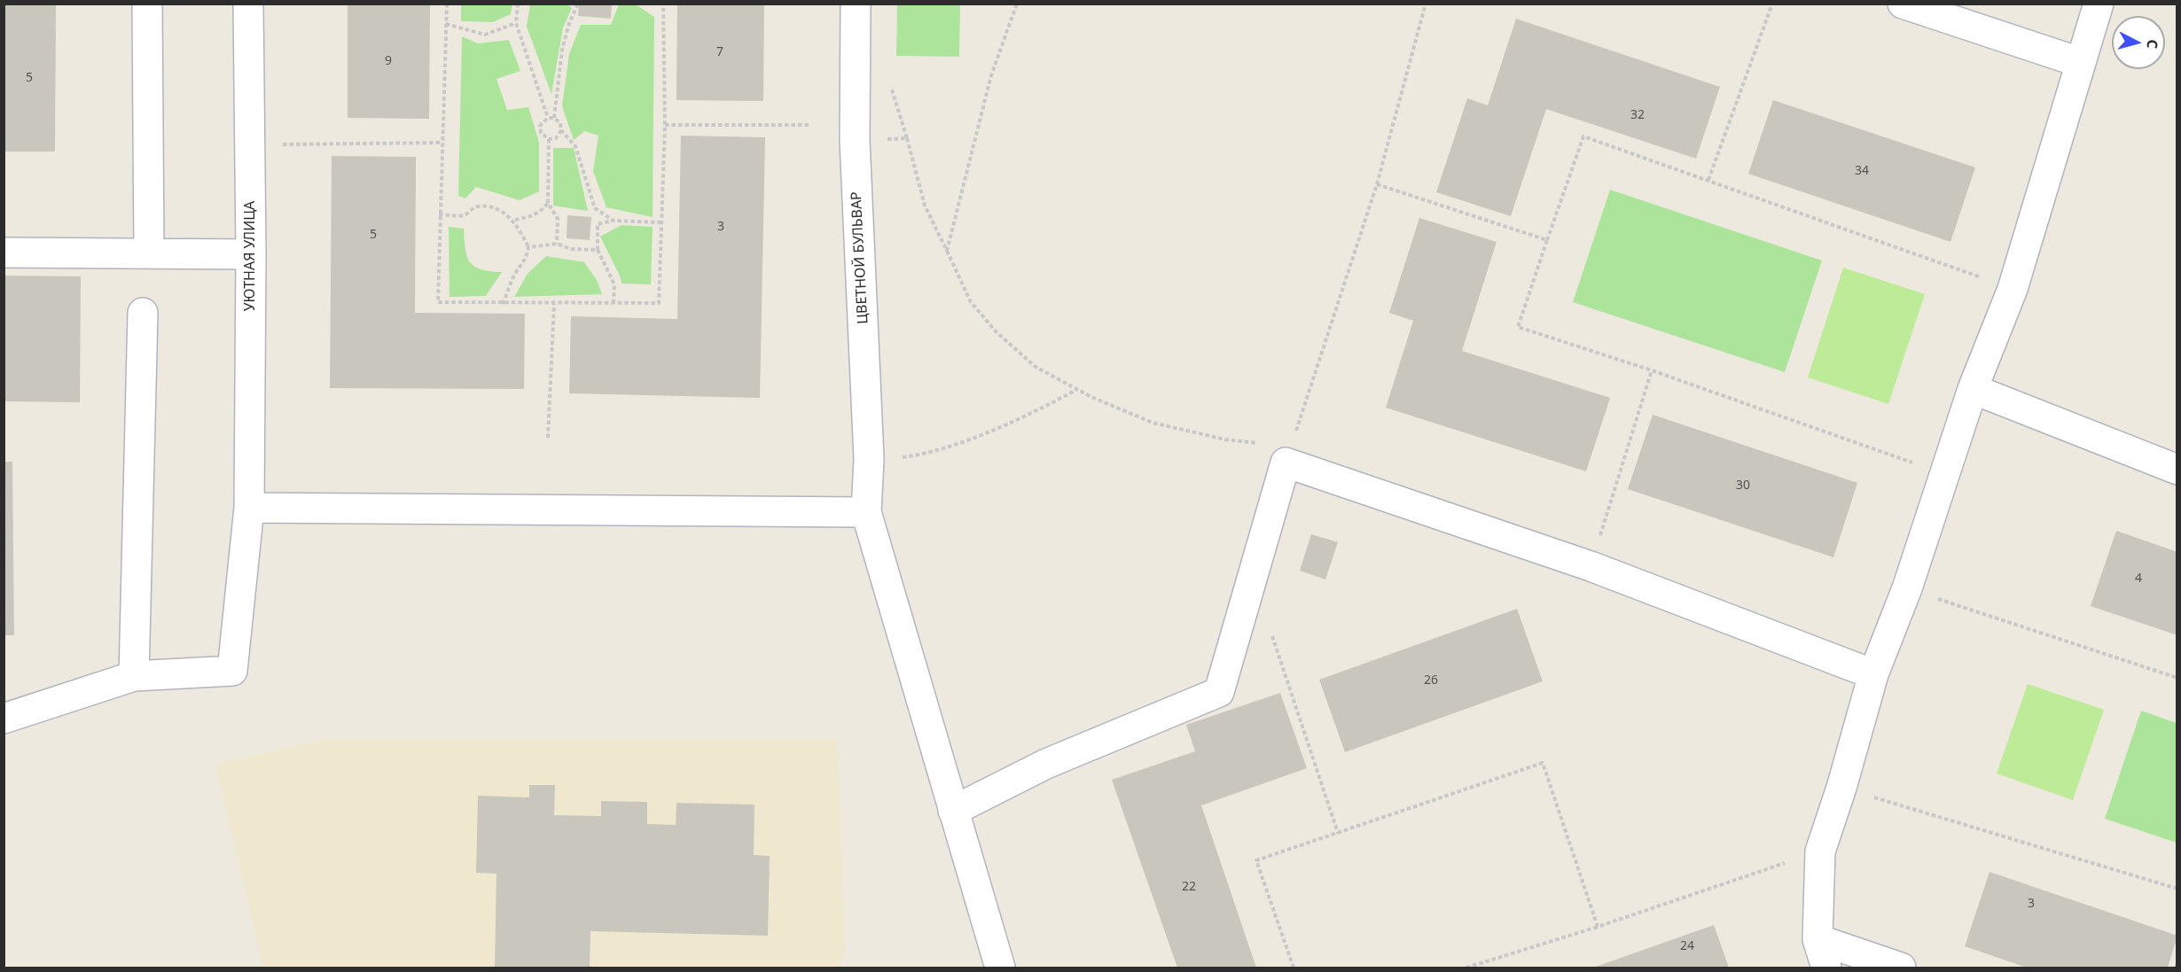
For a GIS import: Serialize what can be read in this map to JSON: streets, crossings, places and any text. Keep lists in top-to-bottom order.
{
  "streets": {
    "street": ["УЮТНАЯ УЛИЦА", "ЦВЕТНОЙ БУЛЬВАР"]
  },
  "house_numbers": [
    "7",
    "9",
    "5",
    "32",
    "34",
    "3",
    "5",
    "30",
    "4",
    "26",
    "22",
    "3",
    "24"
  ],
  "north": "right"
}
